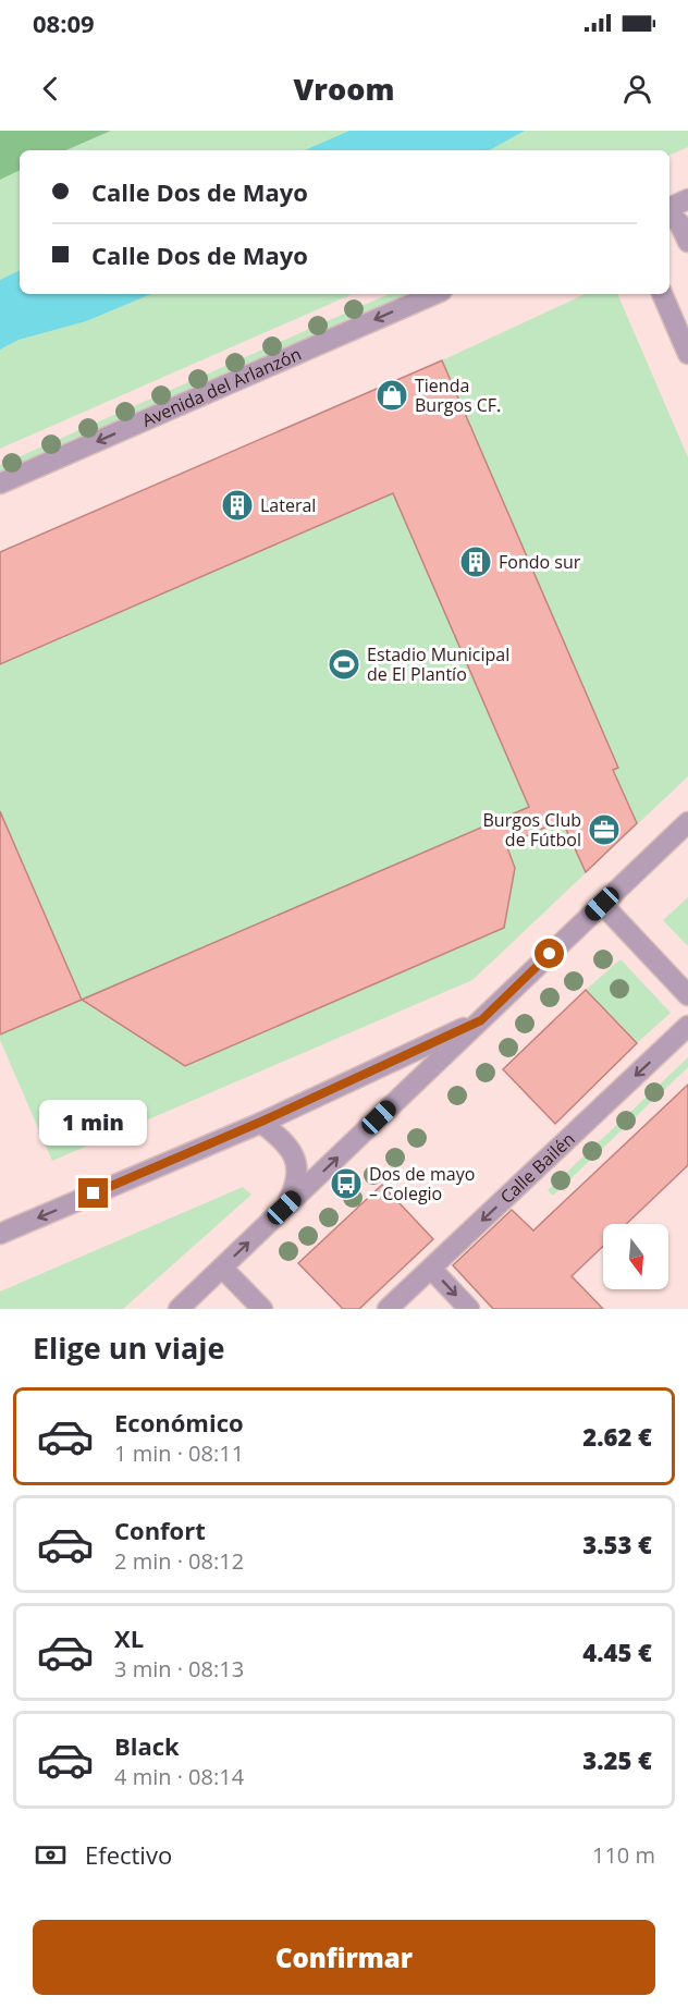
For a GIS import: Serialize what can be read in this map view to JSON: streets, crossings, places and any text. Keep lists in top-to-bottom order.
{
  "streets": {
    "street": ["Avenida del Arlanzón", "Calle Bailén"]
  },
  "one_way": ["Avenida del Arlanzón"],
  "places": {
    "shop": ["Tienda Burgos CF."],
    "building": ["Lateral", "Fondo sur"],
    "sports": ["Estadio Municipal de El Plantío"],
    "office": ["Burgos Club de Fútbol"],
    "bus stop": ["Dos de mayo – Colegio"]
  },
  "north": "bottom",
  "page": {
    "status": "08:09",
    "header": "Vroom",
    "banner": ["Calle Dos de Mayo", "Calle Dos de Mayo"],
    "bubble": "1 min",
    "heading": "Elige un viaje",
    "list": [
      {
        "name": "Económico",
        "note": "1 min · 08:11",
        "value": "2.62 €"
      },
      {
        "name": "Confort",
        "note": "2 min · 08:12",
        "value": "3.53 €"
      },
      {
        "name": "XL",
        "note": "3 min · 08:13",
        "value": "4.45 €"
      },
      {
        "name": "Black",
        "note": "4 min · 08:14",
        "value": "3.25 €"
      }
    ],
    "pay": ["Efectivo", "110 m"],
    "buttons": "Confirmar"
  }
}
